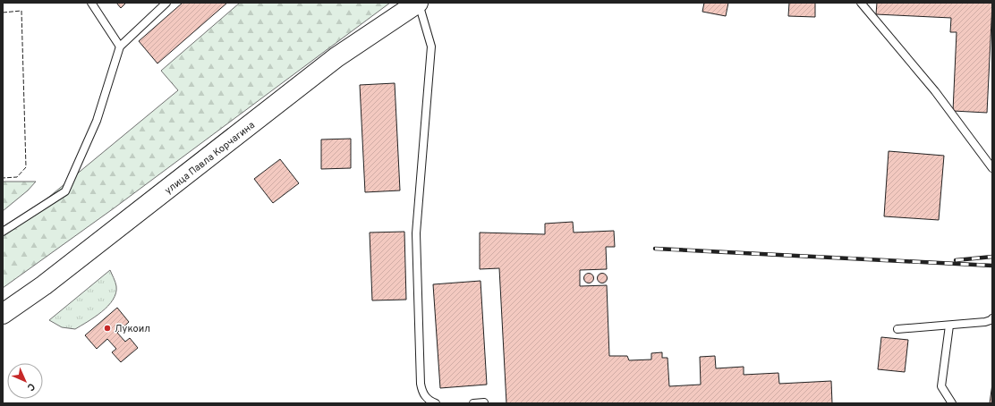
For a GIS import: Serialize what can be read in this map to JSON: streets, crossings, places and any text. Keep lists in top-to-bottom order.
{
  "streets": {
    "main road": ["улица Павла Корчагина"]
  },
  "places": ["Лукоил"],
  "north": "bottom right"
}
